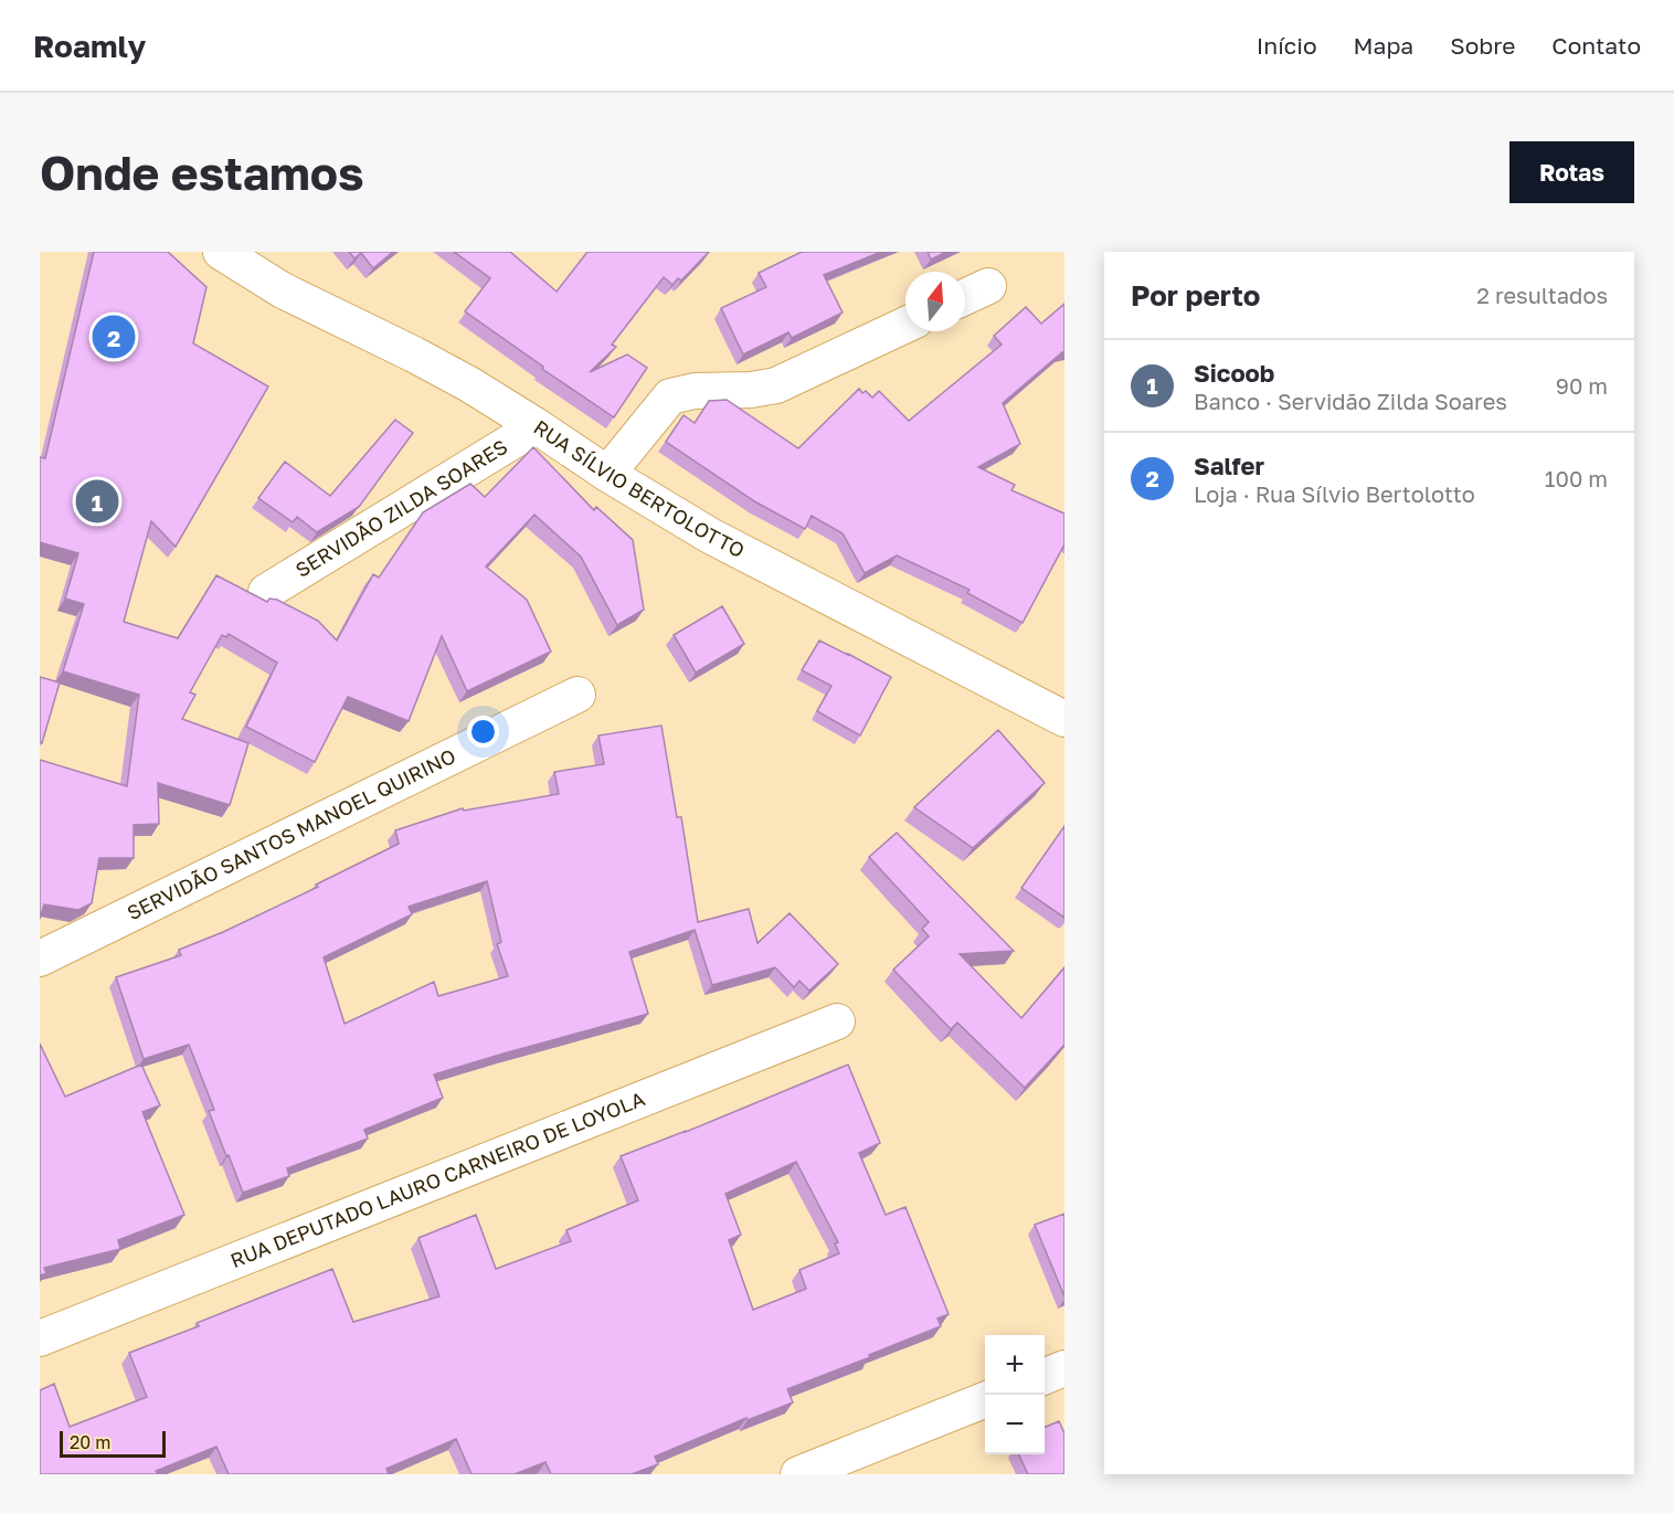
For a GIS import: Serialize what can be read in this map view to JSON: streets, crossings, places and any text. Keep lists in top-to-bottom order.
{
  "streets": {
    "street": [
      "RUA SÍLVIO BERTOLOTTO",
      "SERVIDÃO ZILDA SOARES",
      "SERVIDÃO SANTOS MANOEL QUIRINO",
      "RUA DEPUTADO LAURO CARNEIRO DE LOYOLA"
    ]
  },
  "crossings": [
    ["RUA SÍLVIO BERTOLOTTO", "SERVIDÃO ZILDA SOARES"]
  ],
  "scale_bar": "20 m",
  "north": "top",
  "page": {
    "header": "Roamly",
    "nav": [
      "Início",
      "Mapa",
      "Sobre",
      "Contato"
    ],
    "buttons": "Rotas",
    "title": "Onde estamos",
    "heading": ["Por perto", "2 resultados"],
    "pins": ["2", "1"],
    "list": [
      {
        "mark": "1",
        "name": "Sicoob",
        "note": "Banco · Servidão Zilda Soares",
        "value": "90 m"
      },
      {
        "mark": "2",
        "name": "Salfer",
        "note": "Loja · Rua Sílvio Bertolotto",
        "value": "100 m"
      }
    ],
    "map_buttons": ["+", "−"],
    "scale": "20 m"
  }
}
